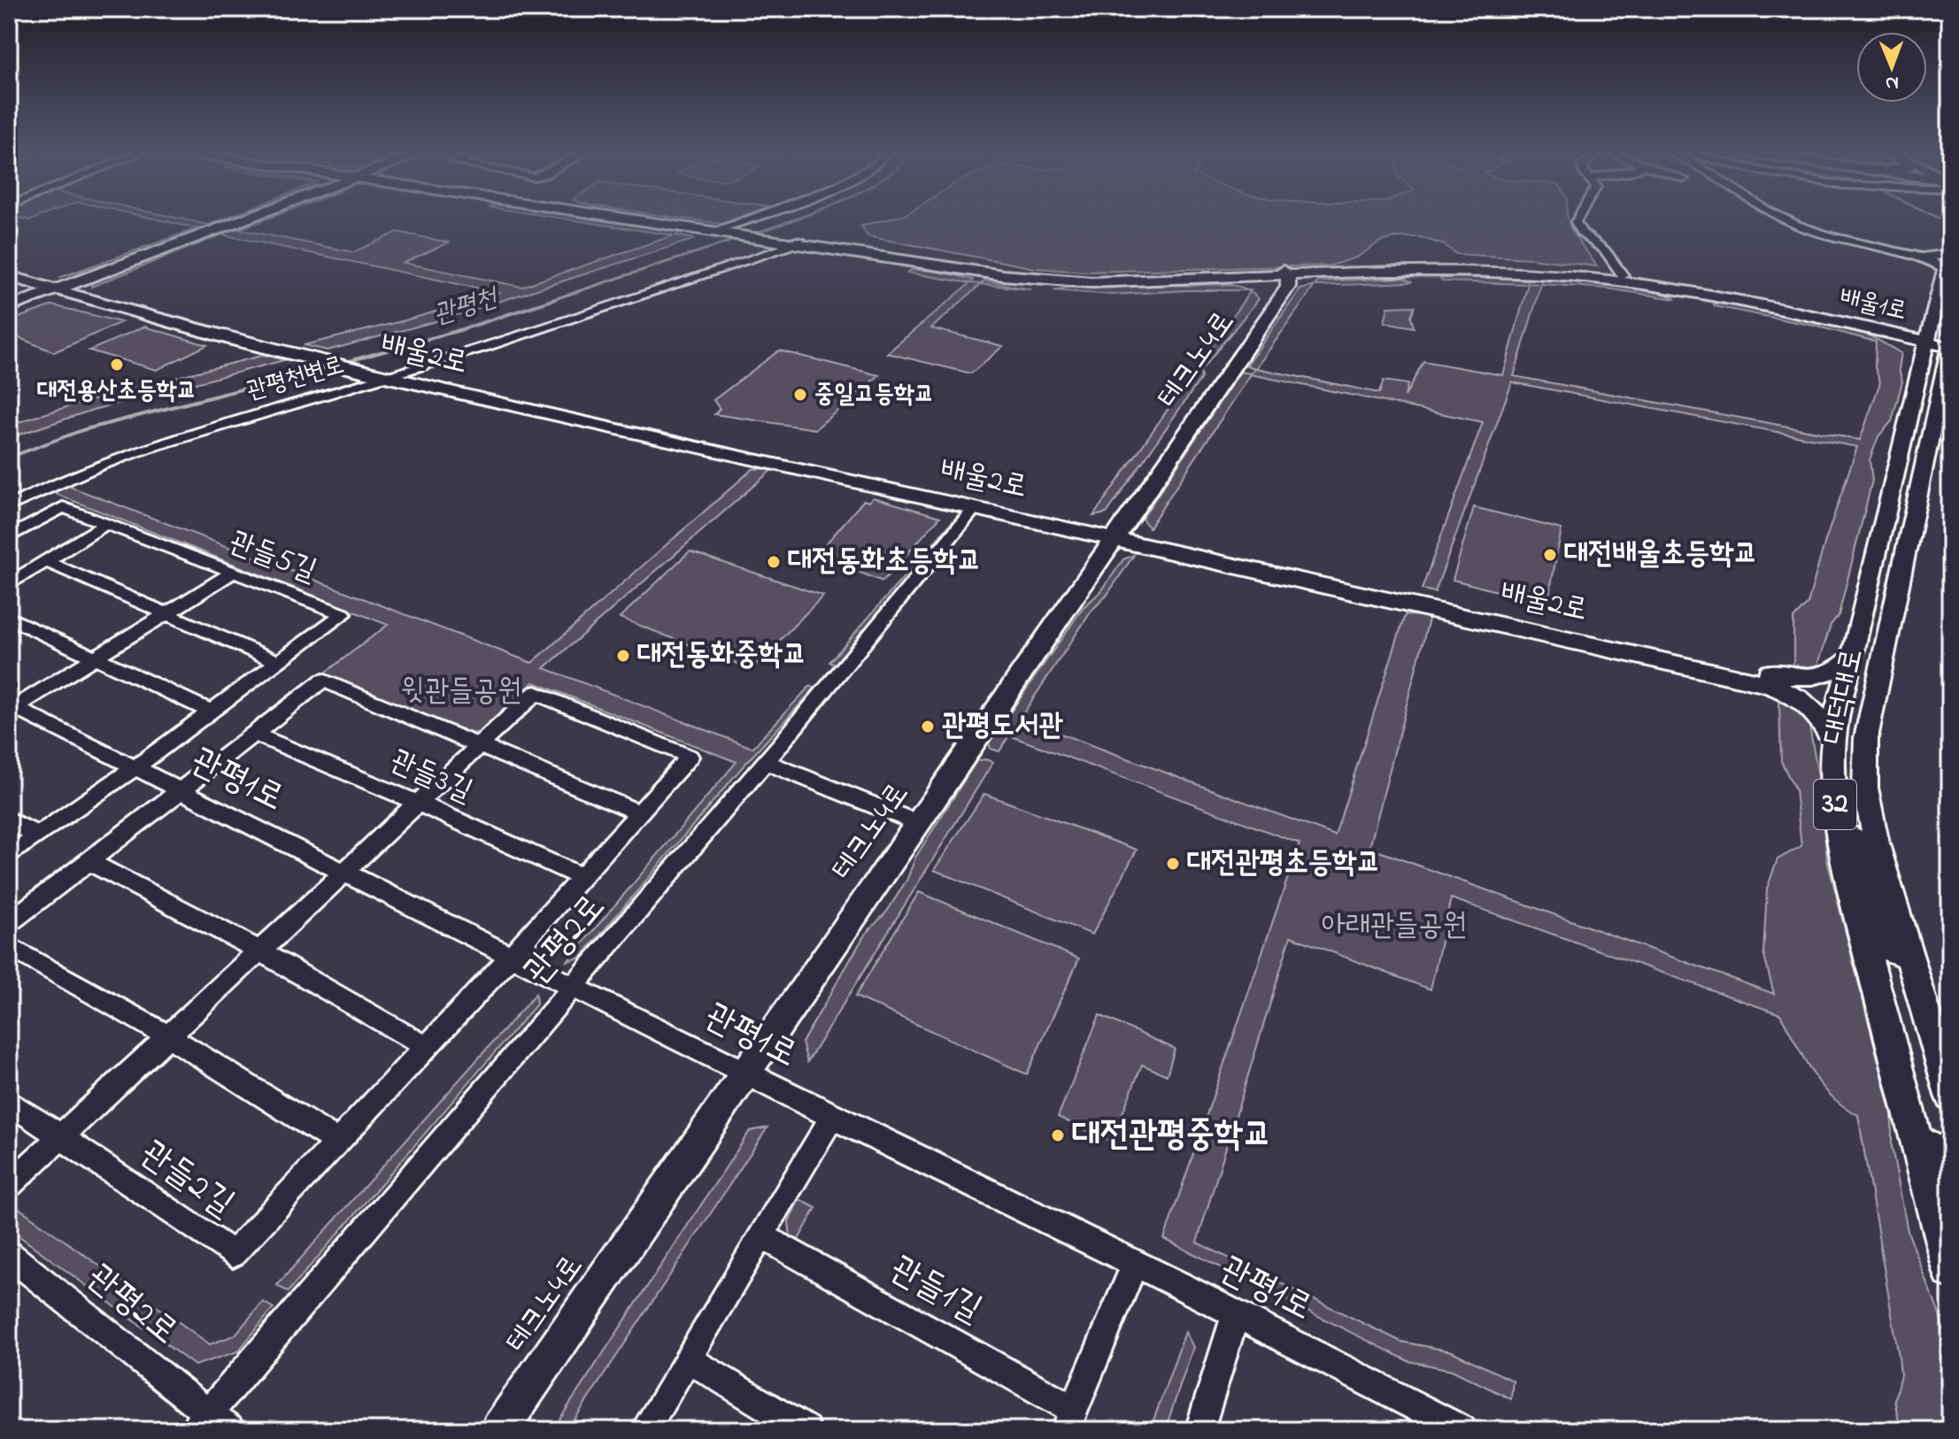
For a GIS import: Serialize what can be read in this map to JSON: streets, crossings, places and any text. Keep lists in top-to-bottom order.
{
  "streets": {
    "main road": [
      "배울1로",
      "배울2로",
      "테크노4로",
      "대덕대로",
      "32"
    ],
    "street": [
      "관평천변로",
      "관들5길",
      "관들3길",
      "관평1로",
      "관평2로",
      "관들2길",
      "관들1길"
    ]
  },
  "crossings": [
    ["배울1로", "테크노4로"],
    ["배울1로", "관평천변로"],
    ["배울1로", "대덕대로"],
    ["배울2로", "테크노4로"],
    ["배울2로", "관평천변로"],
    ["배울2로", "대덕대로"],
    ["배울2로", "관평2로"],
    ["테크노4로", "관평1로"],
    ["관들5길", "관평1로"],
    ["관들3길", "관평1로"],
    ["관들3길", "관들2길"],
    ["관평1로", "관평2로"],
    ["관평1로", "관들2길"],
    ["관평1로", "관들1길"]
  ],
  "water": ["관평천"],
  "parks": ["윗관들공원", "아래관들공원"],
  "places": [
    "대전용산초등학교",
    "중일고등학교",
    "대전배울초등학교",
    "대전동화초등학교",
    "대전동화중학교",
    "관평도서관",
    "대전관평초등학교",
    "대전관평중학교"
  ],
  "north": "bottom"
}
